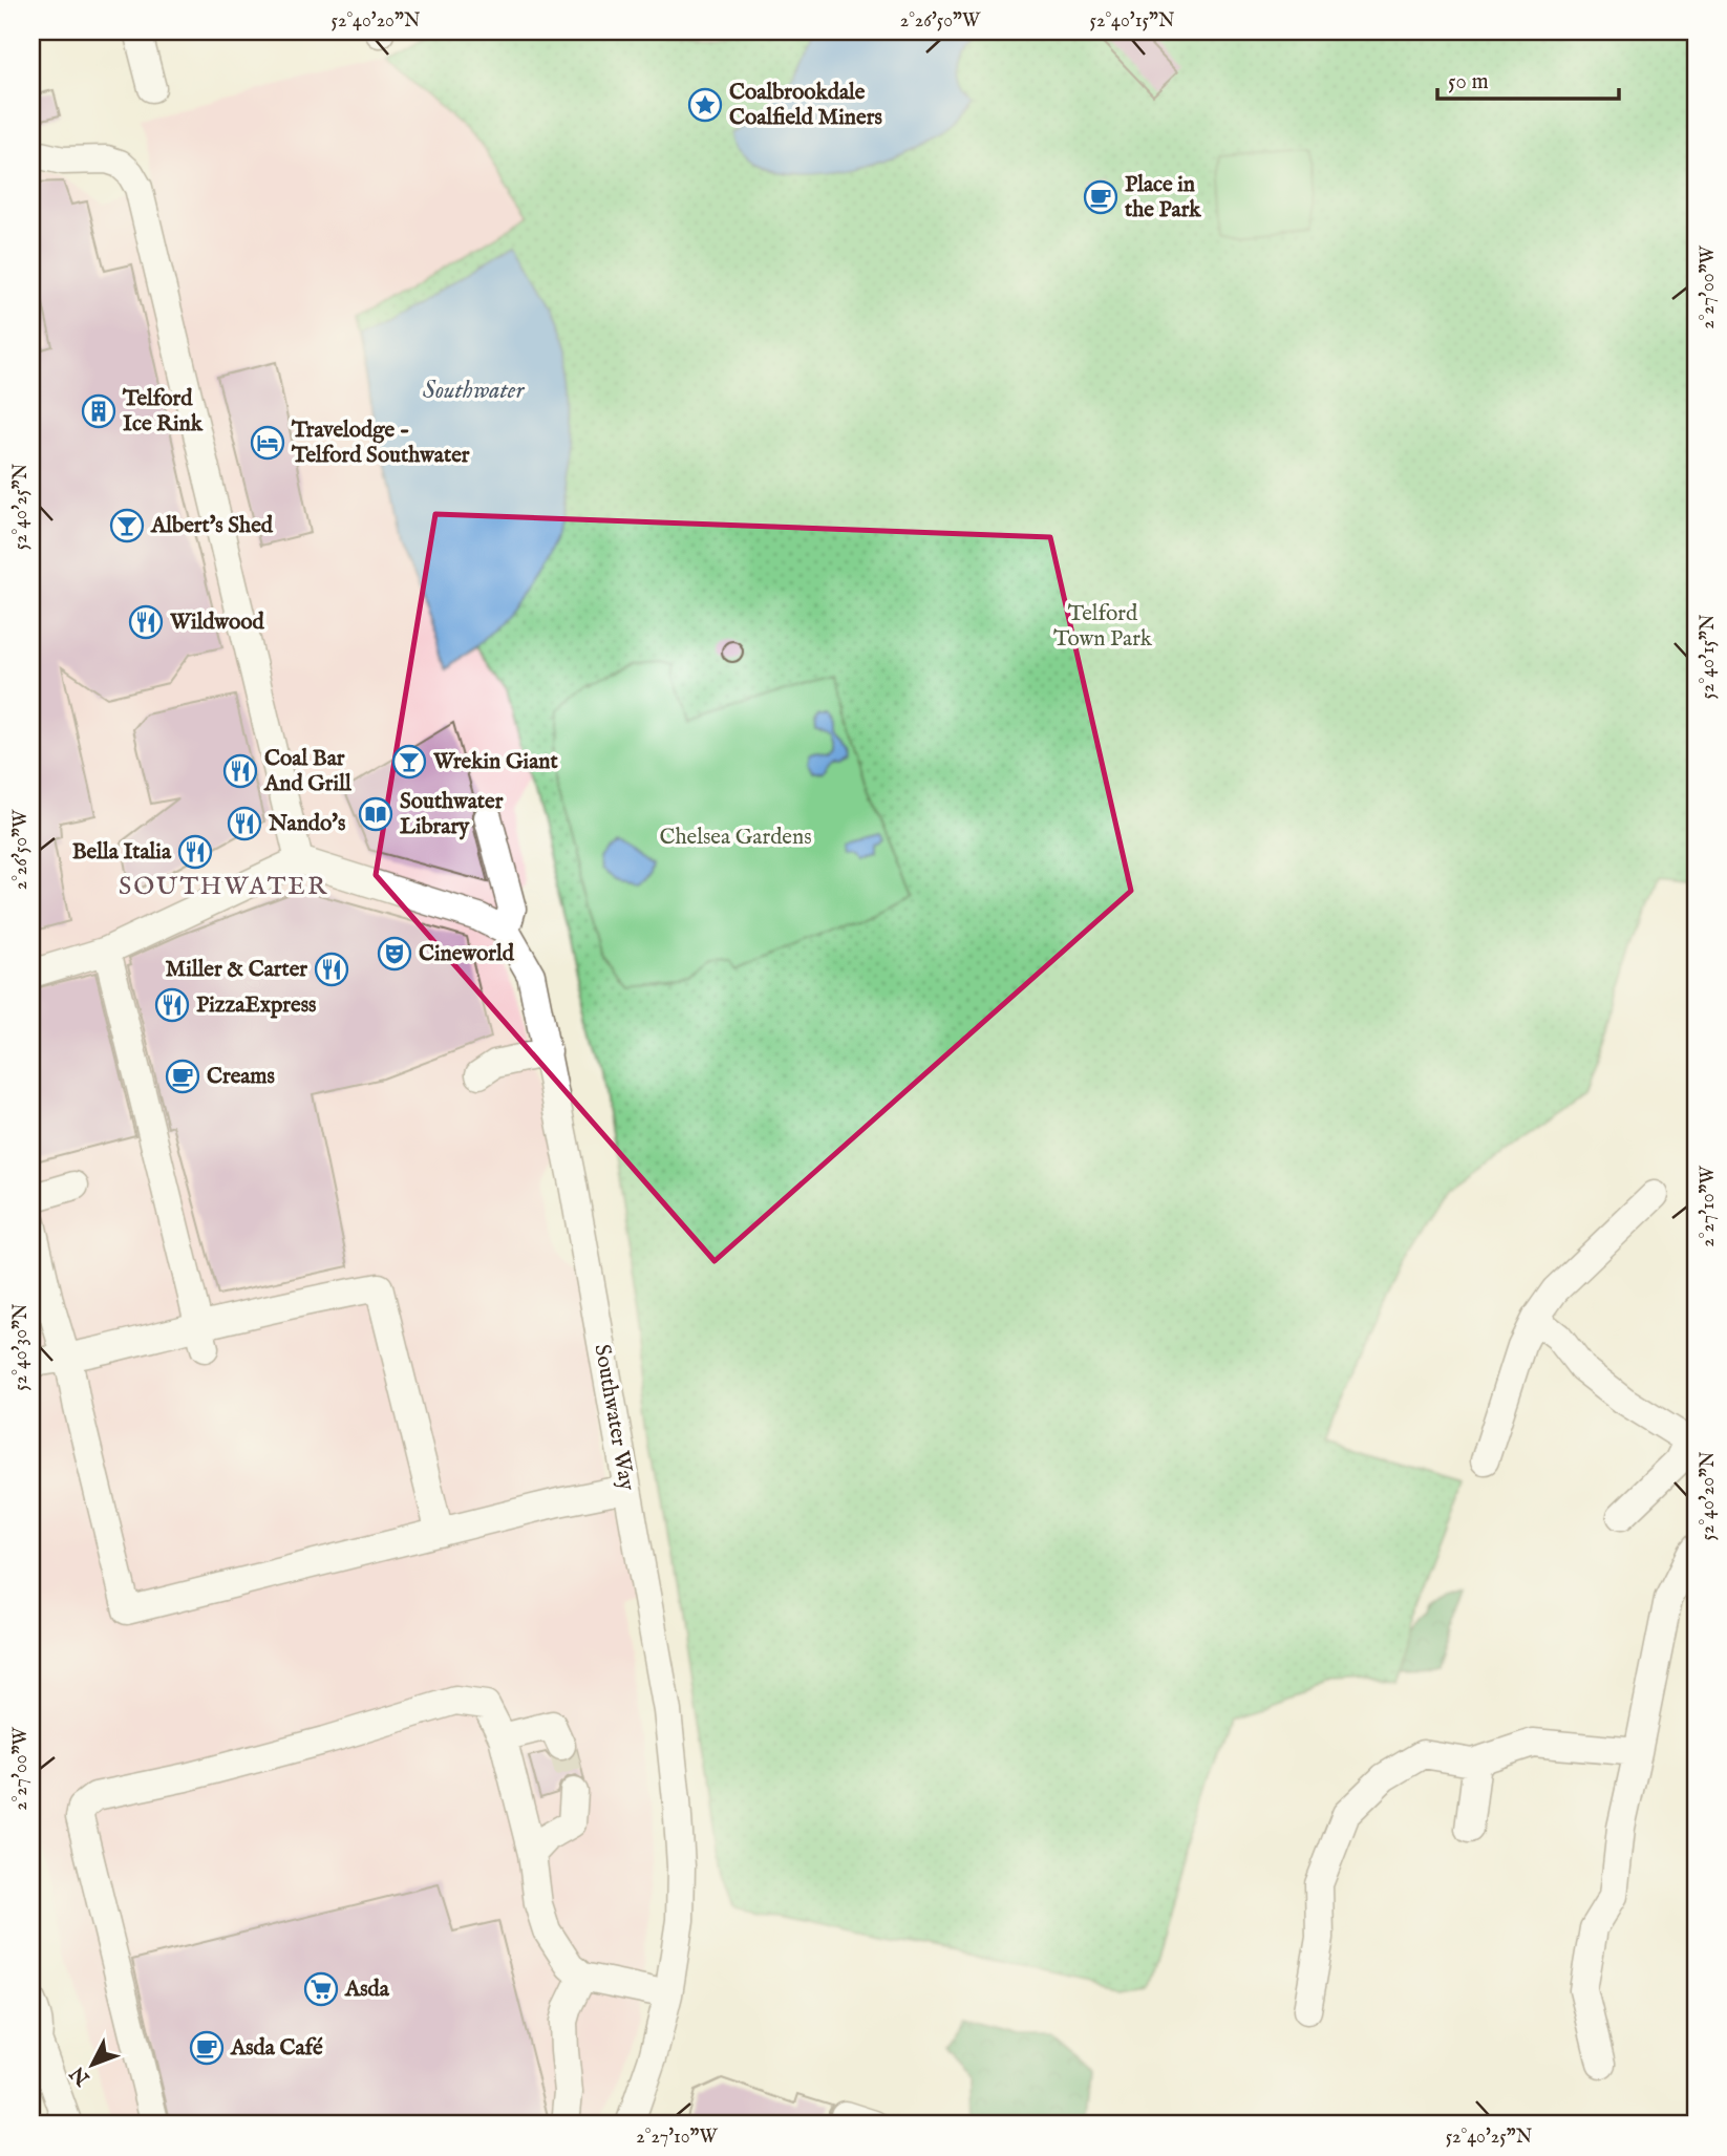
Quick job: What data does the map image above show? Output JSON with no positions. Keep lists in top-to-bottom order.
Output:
{
  "streets": {
    "street": ["Southwater Way"]
  },
  "districts": ["SOUTHWATER"],
  "water": ["Southwater"],
  "parks": ["Telford Town Park", "Chelsea Gardens"],
  "places": {
    "place": ["Coalbrookdale Coalfield Miners"],
    "cafe": ["Place in the Park", "Creams", "Asda Café"],
    "building": ["Telford Ice Rink"],
    "hotel": ["Travelodge - Telford Southwater"],
    "bar": ["Albert's Shed", "Wrekin Giant"],
    "restaurant": [
      "Wildwood",
      "Coal Bar And Grill",
      "Nando's",
      "Bella Italia",
      "Miller & Carter",
      "PizzaExpress"
    ],
    "library": ["Southwater Library"],
    "theatre": ["Cineworld"],
    "supermarket": ["Asda"]
  },
  "scale_bar": "50 m",
  "north": "bottom left",
  "coordinates": [
    "52°40'20\"N",
    "2°26'50\"W",
    "52°40'15\"N",
    "2°27'00\"W",
    "52°40'25\"N",
    "2°27'10\"W",
    "52°40'30\"N"
  ]
}
